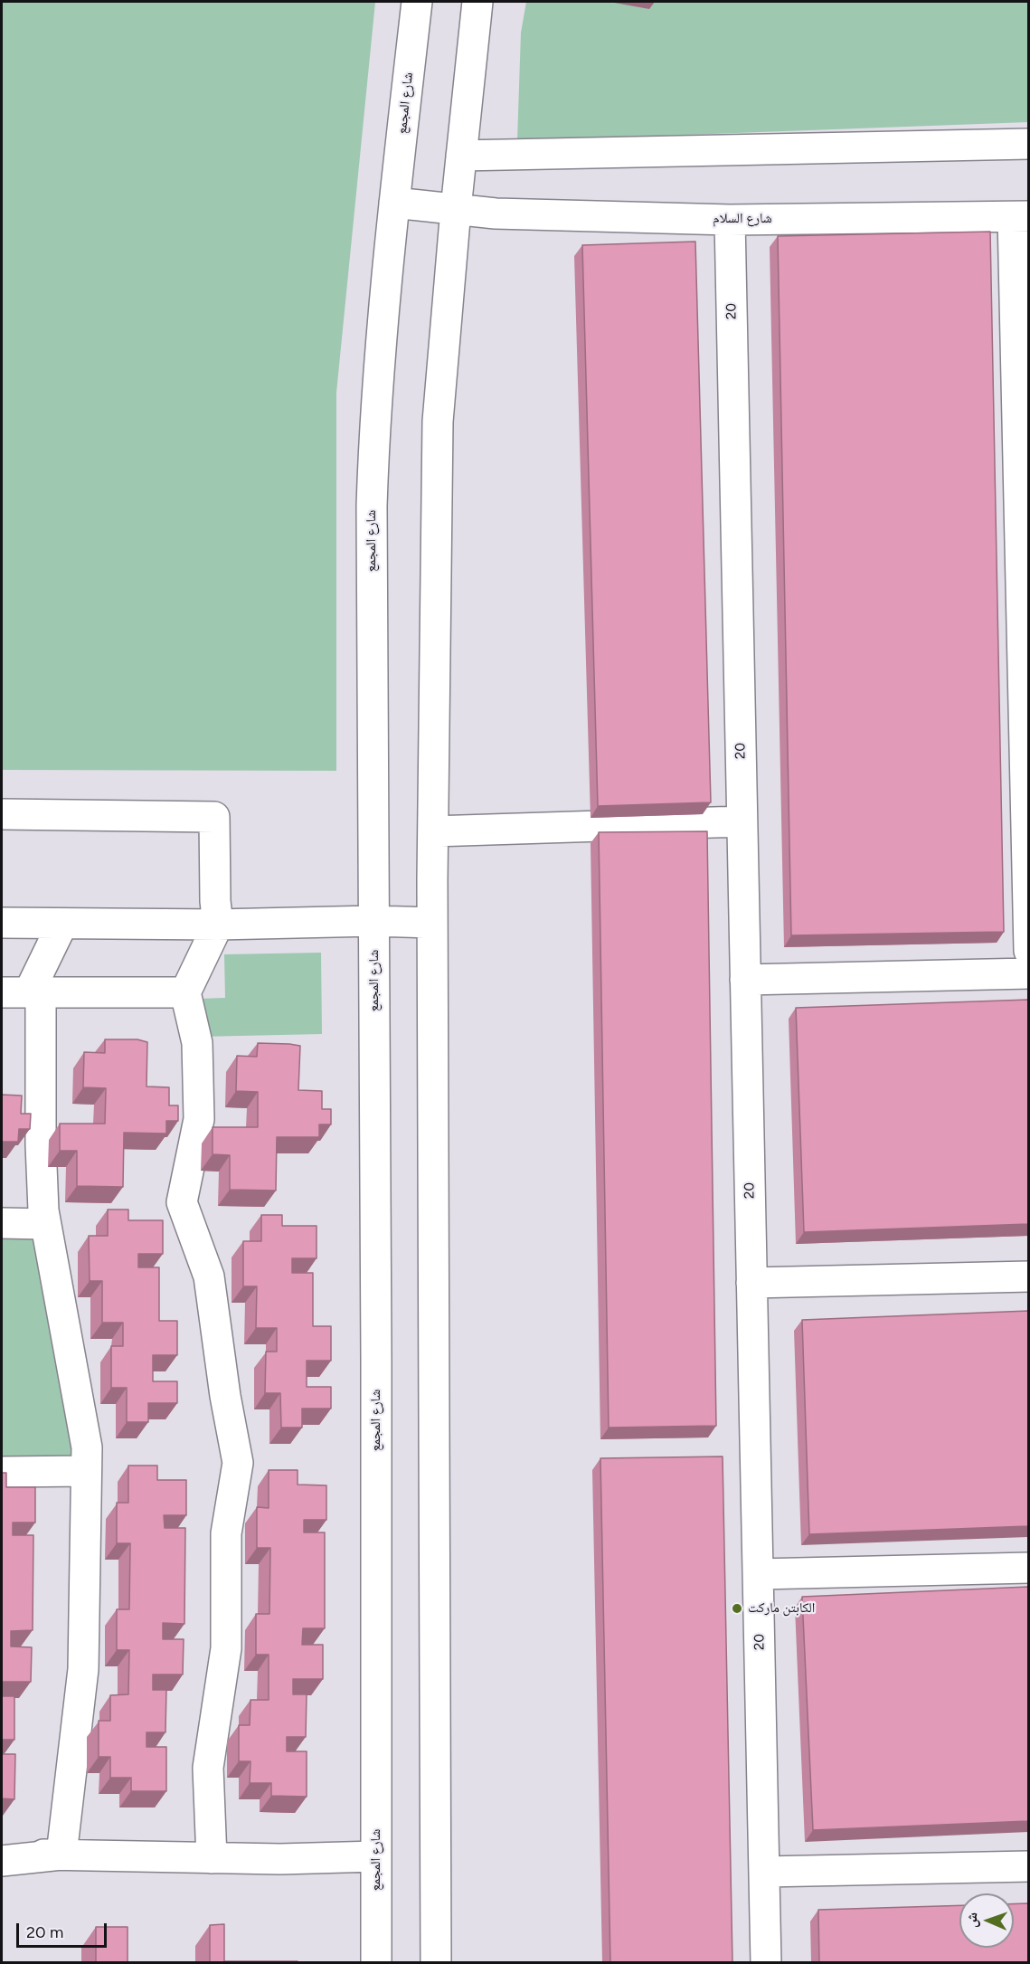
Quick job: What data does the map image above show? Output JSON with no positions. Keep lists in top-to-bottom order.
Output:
{
  "streets": {
    "street": ["شارع المجمع", "شارع السلام", "20"]
  },
  "crossings": [
    ["شارع المجمع", "شارع السلام"],
    ["شارع السلام", "20"]
  ],
  "places": ["الكابتن ماركت"],
  "scale_bar": "20 m",
  "north": "left"
}
